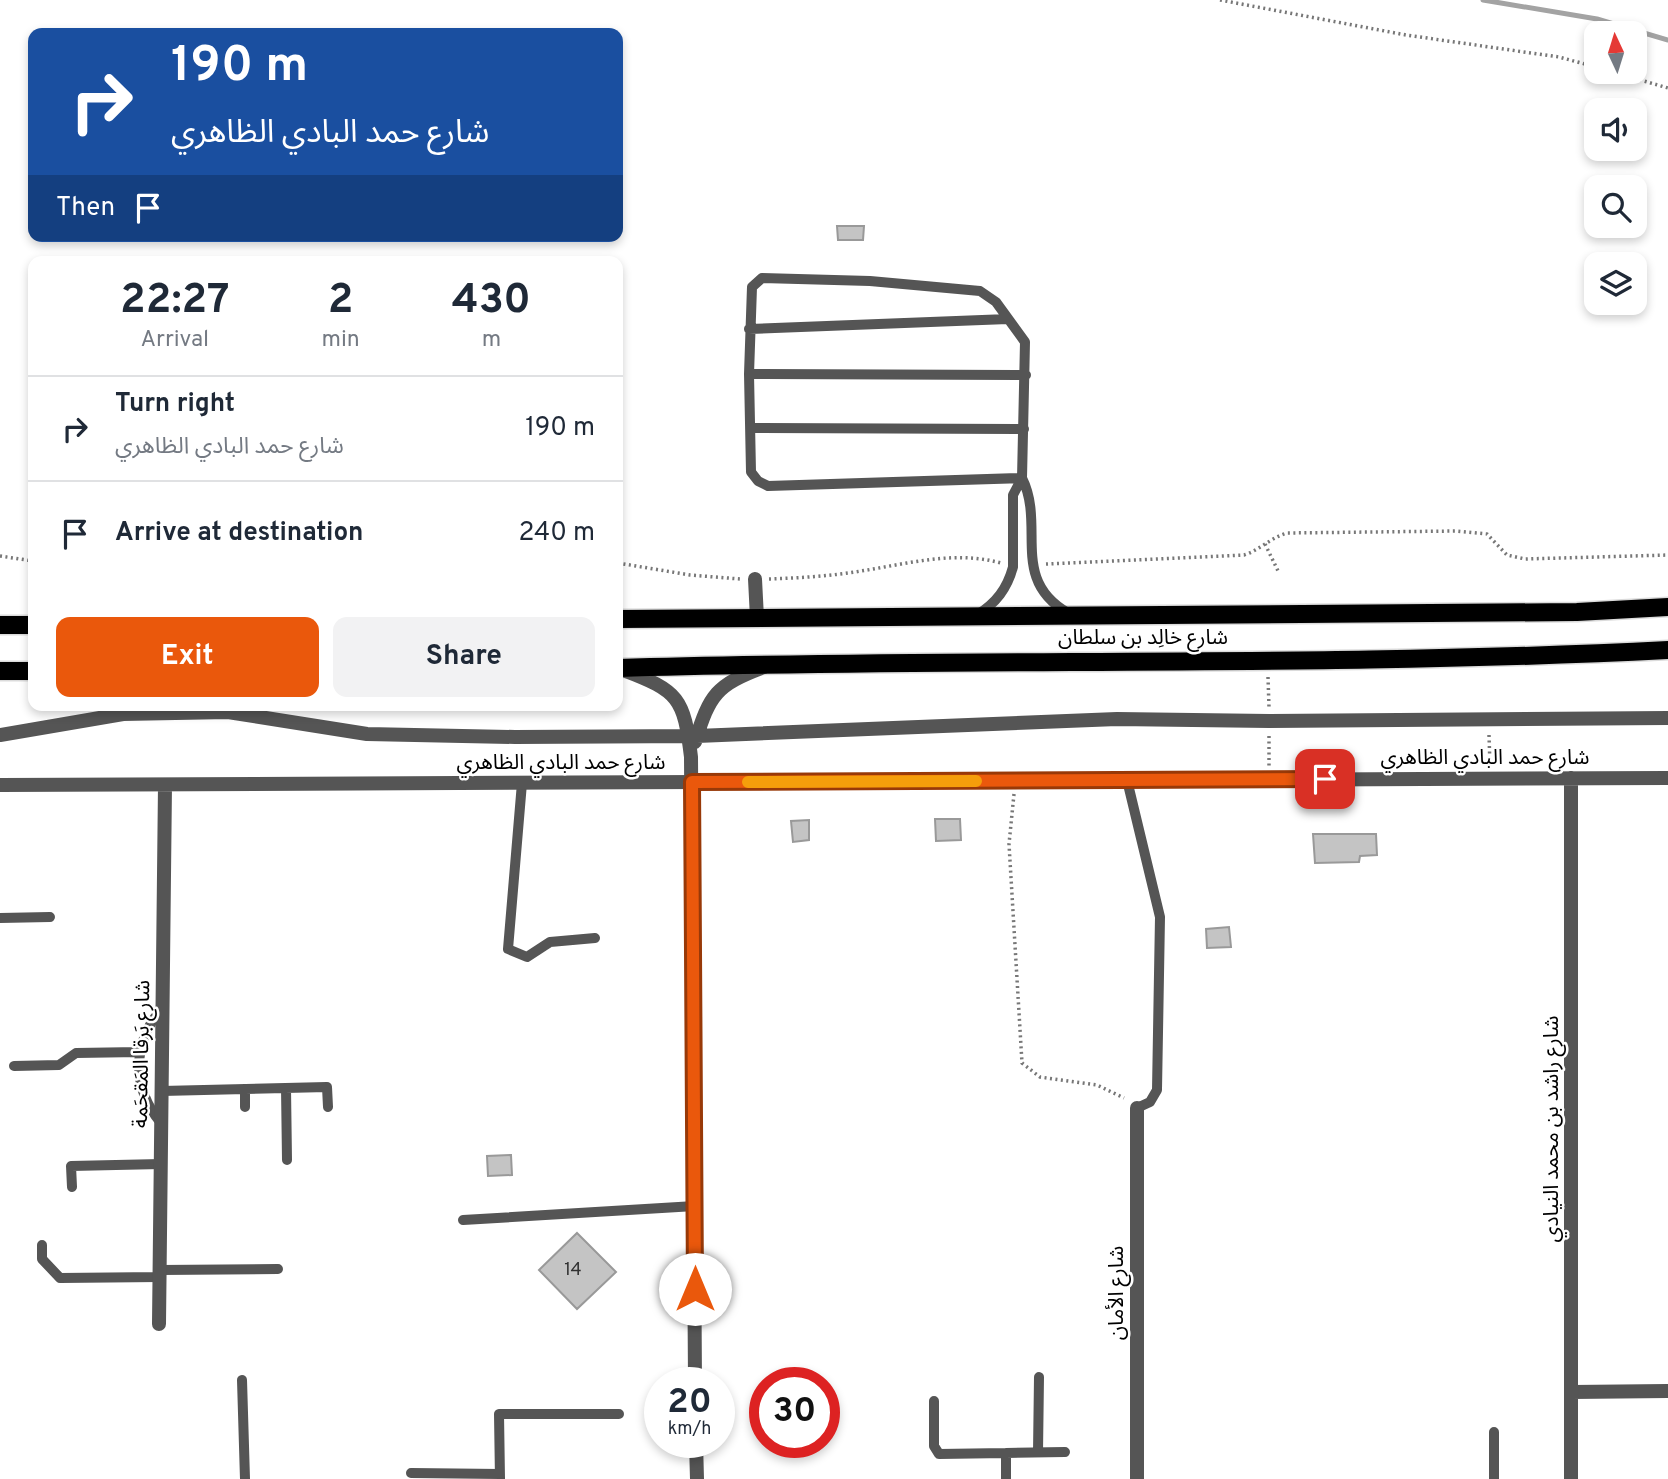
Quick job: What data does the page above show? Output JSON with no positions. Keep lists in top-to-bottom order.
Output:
{
  "streets": {
    "main road": ["شارع خالِد بن سلطان"],
    "street": [
      "شارع حمد البادي الظاهري",
      "شارع بَرقا المَقحَمة",
      "شارع راشد بن محمد النيادي",
      "شارع الأمان"
    ]
  },
  "crossings": [
    ["شارع حمد البادي الظاهري", "شارع بَرقا المَقحَمة"],
    ["شارع حمد البادي الظاهري", "شارع راشد بن محمد النيادي"]
  ],
  "house_numbers": ["14"],
  "north": "top",
  "page": {
    "turn": ["190 m", "شارع حمد البادي الظاهري"],
    "then": "Then",
    "eta": [
      "22:27",
      "Arrival",
      "2",
      "min",
      "430",
      "m"
    ],
    "list": [
      {
        "name": "Turn right",
        "note": "شارع حمد البادي الظاهري",
        "value": "190 m"
      },
      {
        "name": "Arrive at destination",
        "value": "240 m"
      }
    ],
    "buttons": ["Exit", "Share"],
    "speed": "20 km/h",
    "limit": "30"
  }
}
